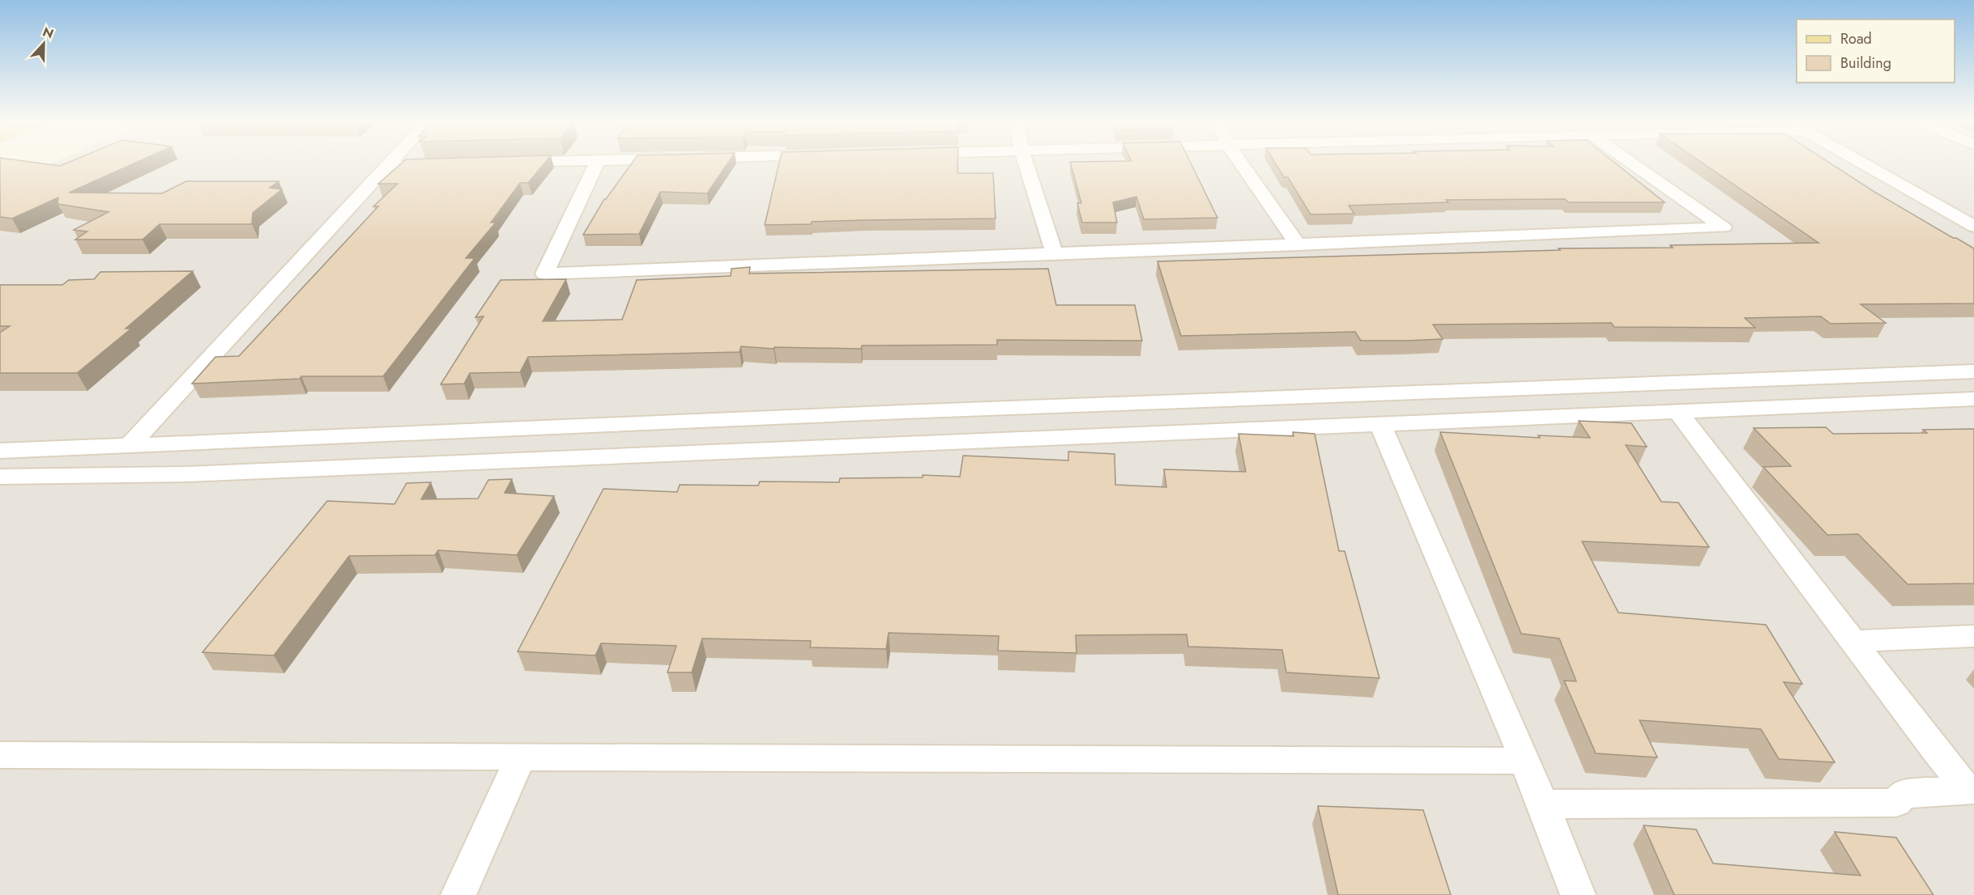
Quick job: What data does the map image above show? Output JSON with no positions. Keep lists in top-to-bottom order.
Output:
{
  "legend": ["Road", "Building"],
  "north": "top"
}
